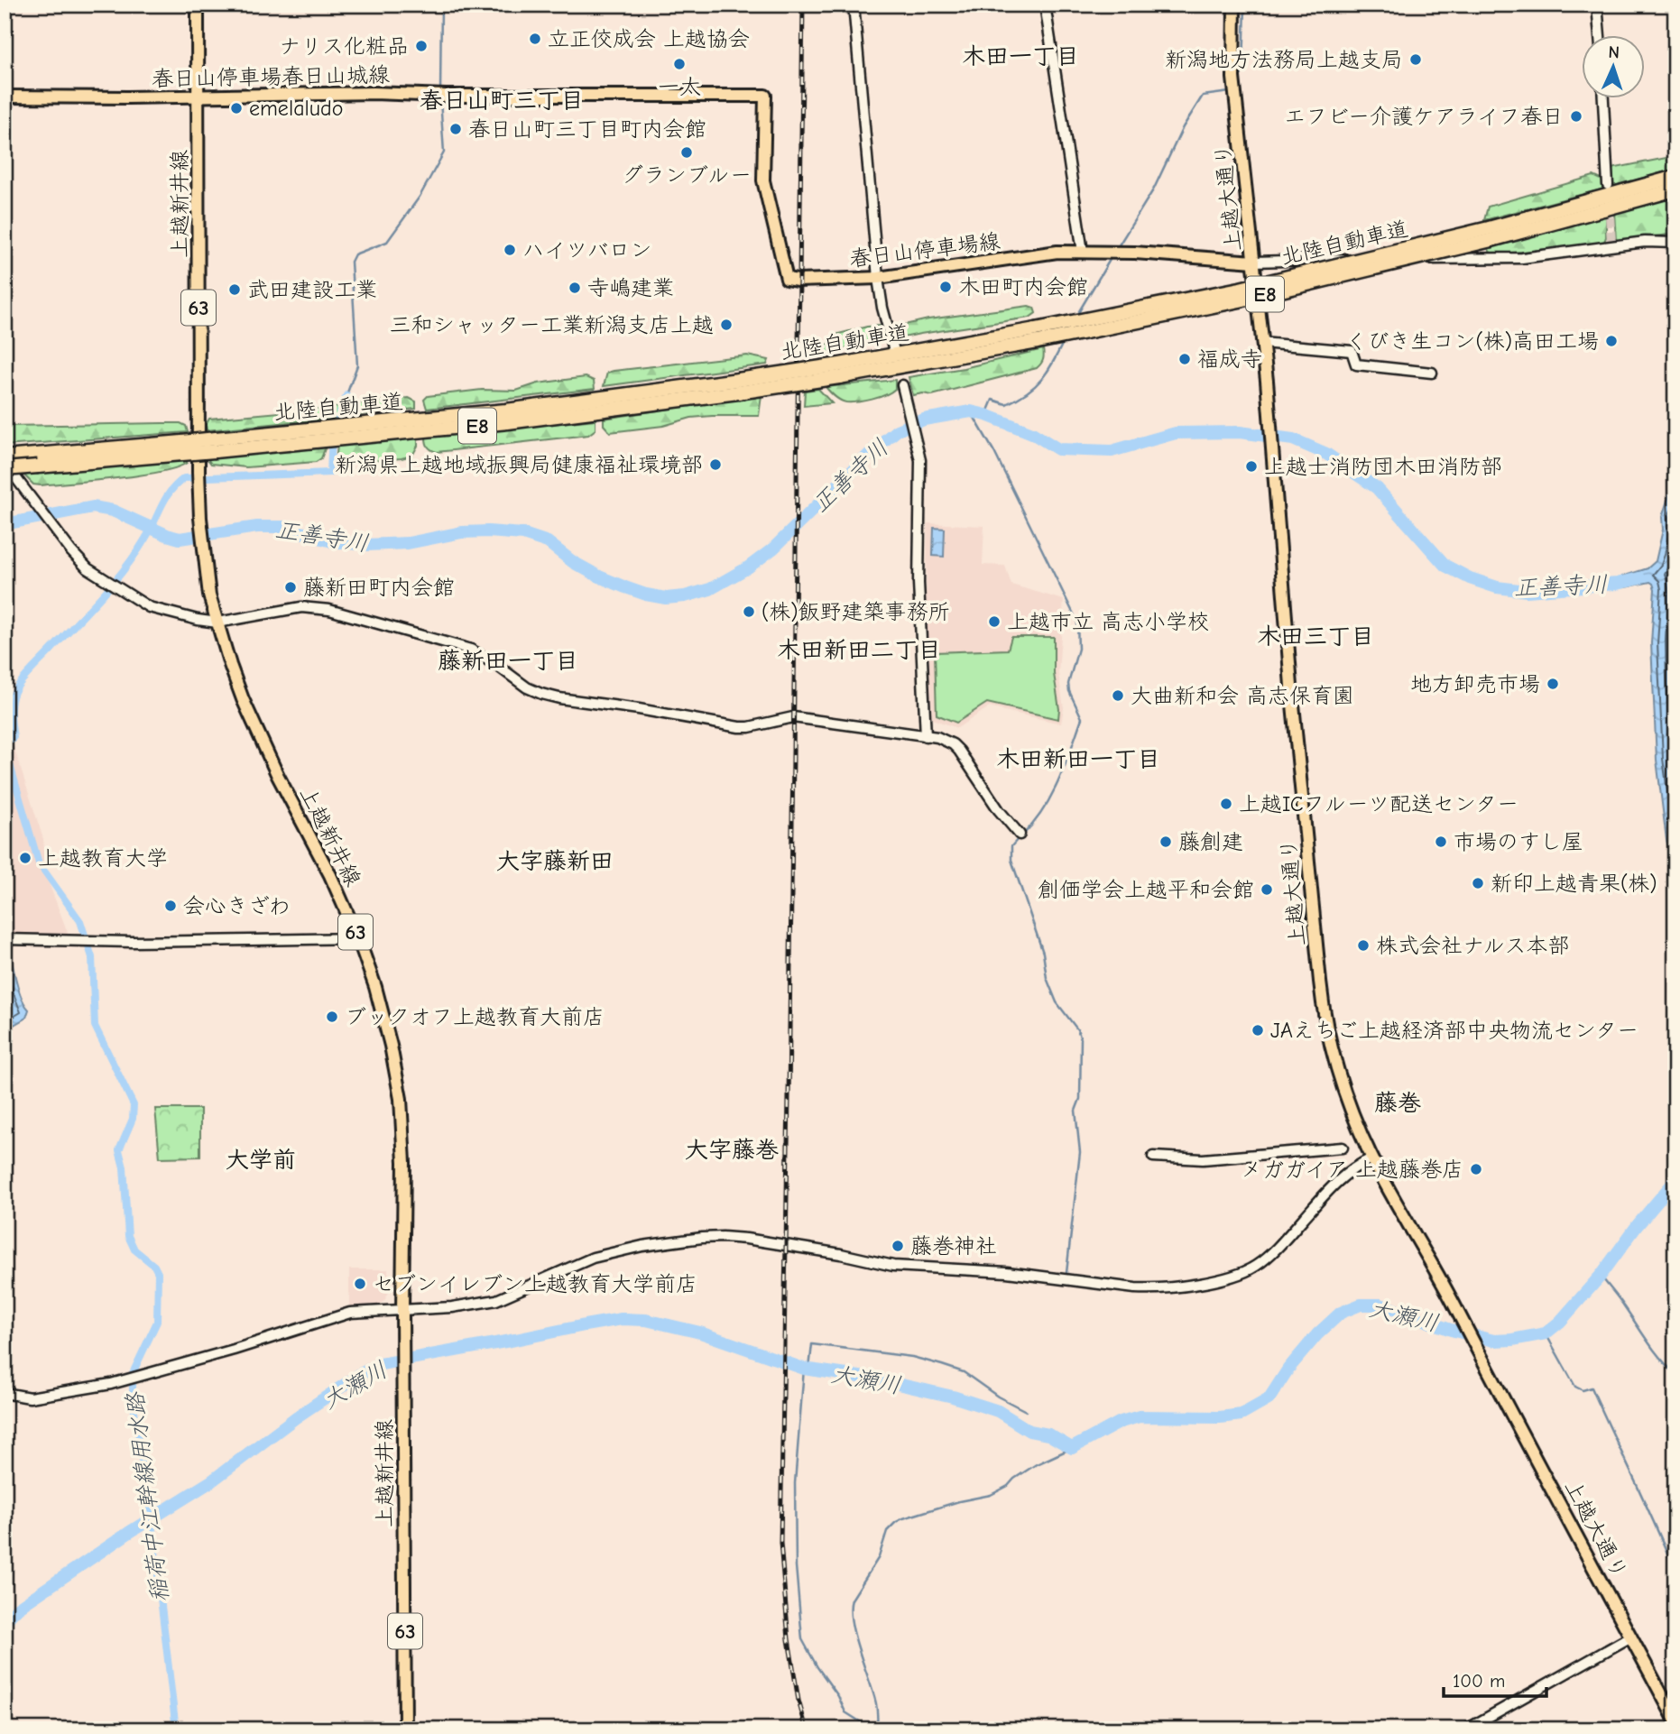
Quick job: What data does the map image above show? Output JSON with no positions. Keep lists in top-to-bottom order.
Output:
{
  "streets": {
    "highway": ["北陸自動車道", "E8"],
    "main road": [
      "春日山停車場春日山城線",
      "上越大通り",
      "上越新井線",
      "春日山停車場線",
      "63"
    ]
  },
  "crossings": [
    ["春日山停車場春日山城線", "上越新井線"],
    ["春日山停車場春日山城線", "春日山停車場線"],
    ["上越大通り", "春日山停車場線"]
  ],
  "districts": [
    "木田一丁目",
    "春日山町三丁目",
    "木田三丁目",
    "木田新田二丁目",
    "藤新田一丁目",
    "木田新田一丁目",
    "大字藤新田",
    "藤巻",
    "大字藤巻",
    "大学前"
  ],
  "water": ["正善寺川", "大瀬川", "稲荷中江幹線用水路"],
  "places": [
    "立正佼成会 上越協会",
    "ナリス化粧品",
    "新潟地方法務局上越支局",
    "一太",
    "emelaludo",
    "エフビー介護ケアライフ春日",
    "春日山町三丁目町内会館",
    "グランブルー",
    "ハイツバロン",
    "木田町内会館",
    "寺嶋建業",
    "武田建設工業",
    "三和シャッター工業新潟支店上越",
    "くびき生コン(株)高田工場",
    "福成寺",
    "新潟県上越地域振興局健康福祉環境部",
    "上越士消防団木田消防部",
    "藤新田町内会館",
    "(株)飯野建築事務所",
    "上越市立 高志小学校",
    "地方卸売市場",
    "大曲新和会 高志保育園",
    "上越ICフルーツ配送センター",
    "藤創建",
    "市場のすし屋",
    "上越教育大学",
    "新印上越青果(株)",
    "創価学会上越平和会館",
    "会心きざわ",
    "株式会社ナルス本部",
    "ブックオフ上越教育大前店",
    "JAえちご上越経済部中央物流センター",
    "メガガイア 上越藤巻店",
    "藤巻神社",
    "セブンイレブン上越教育大学前店"
  ],
  "scale_bar": "100 m",
  "north": "top"
}
